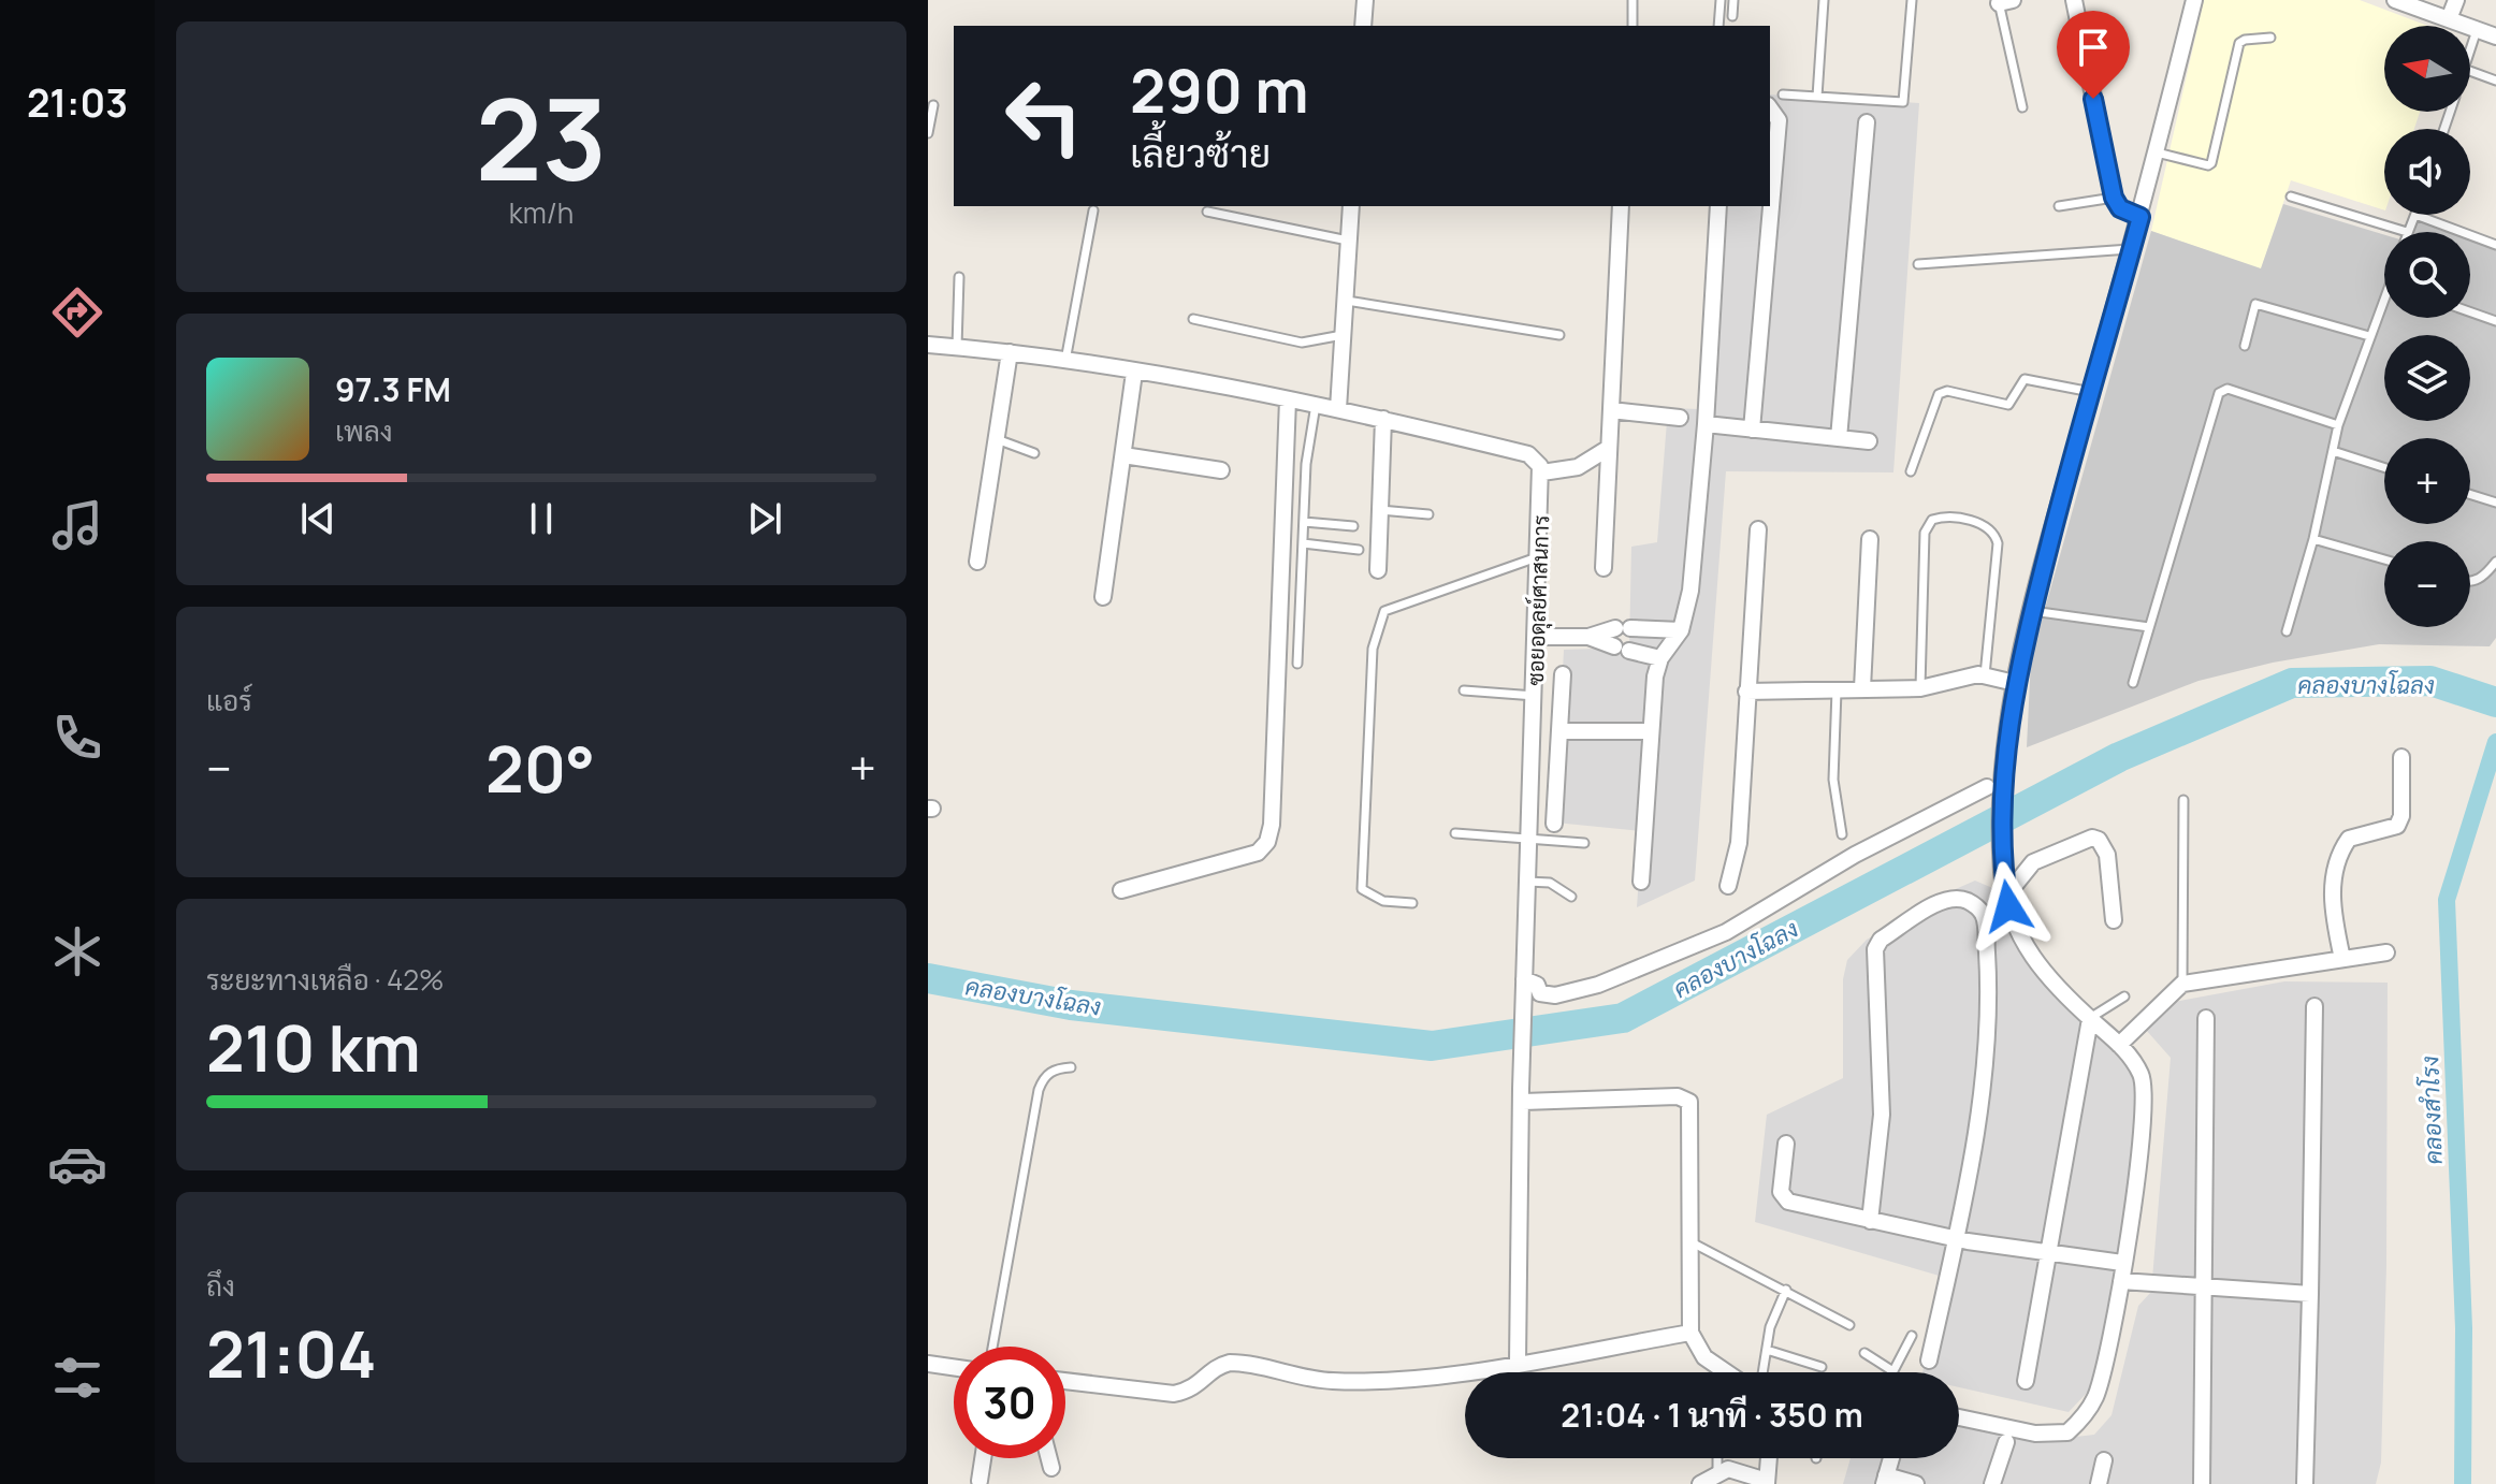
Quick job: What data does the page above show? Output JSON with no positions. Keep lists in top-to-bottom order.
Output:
{
  "streets": {
    "street": ["ซอยอดุลย์ศาสนการ"]
  },
  "water": ["คลองบางโฉลง", "คลองสำโรง"],
  "north": "left",
  "page": {
    "tabs": "21:03",
    "tile": [
      ["23", "km/h"],
      "แอร์",
      ["ระยะทางเหลือ · 42%", "210 km"],
      ["ถึง", "21:04"]
    ],
    "map_buttons": ["+", "−"],
    "turn": ["290 m", "เลี้ยวซ้าย"],
    "song": ["97.3 FM", "เพลง"],
    "heat": ["−", "20°", "+"],
    "limit": "30",
    "trip": "21:04 · 1 นาที · 350 m"
  }
}
